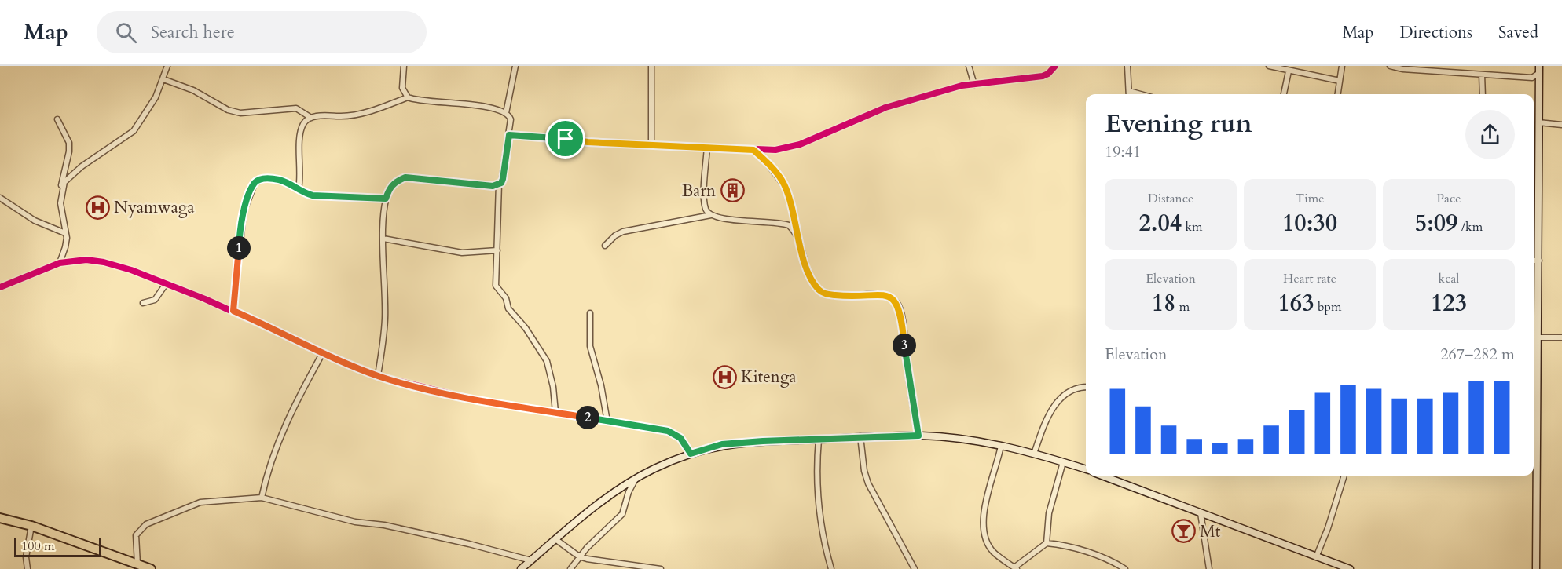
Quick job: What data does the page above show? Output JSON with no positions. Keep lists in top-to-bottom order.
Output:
{
  "places": {
    "building": ["Barn"],
    "hospital": ["Nyamwaga", "Kitenga"],
    "bar": ["Mt"]
  },
  "scale_bar": "100 m",
  "page": {
    "header": "Map",
    "search": "Search here",
    "nav": ["Map", "Directions", "Saved"],
    "heading": ["Evening run", "19:41"],
    "stats": [
      ["Distance", "2.04 km"],
      ["Time", "10:30"],
      ["Pace", "5:09 /km"],
      ["Elevation", "18 m"],
      ["Heart rate", "163 bpm"],
      ["kcal", "123"]
    ],
    "pins": ["1", "3", "2"],
    "chart": ["Elevation", "267–282 m"],
    "scale": "100 m"
  }
}
